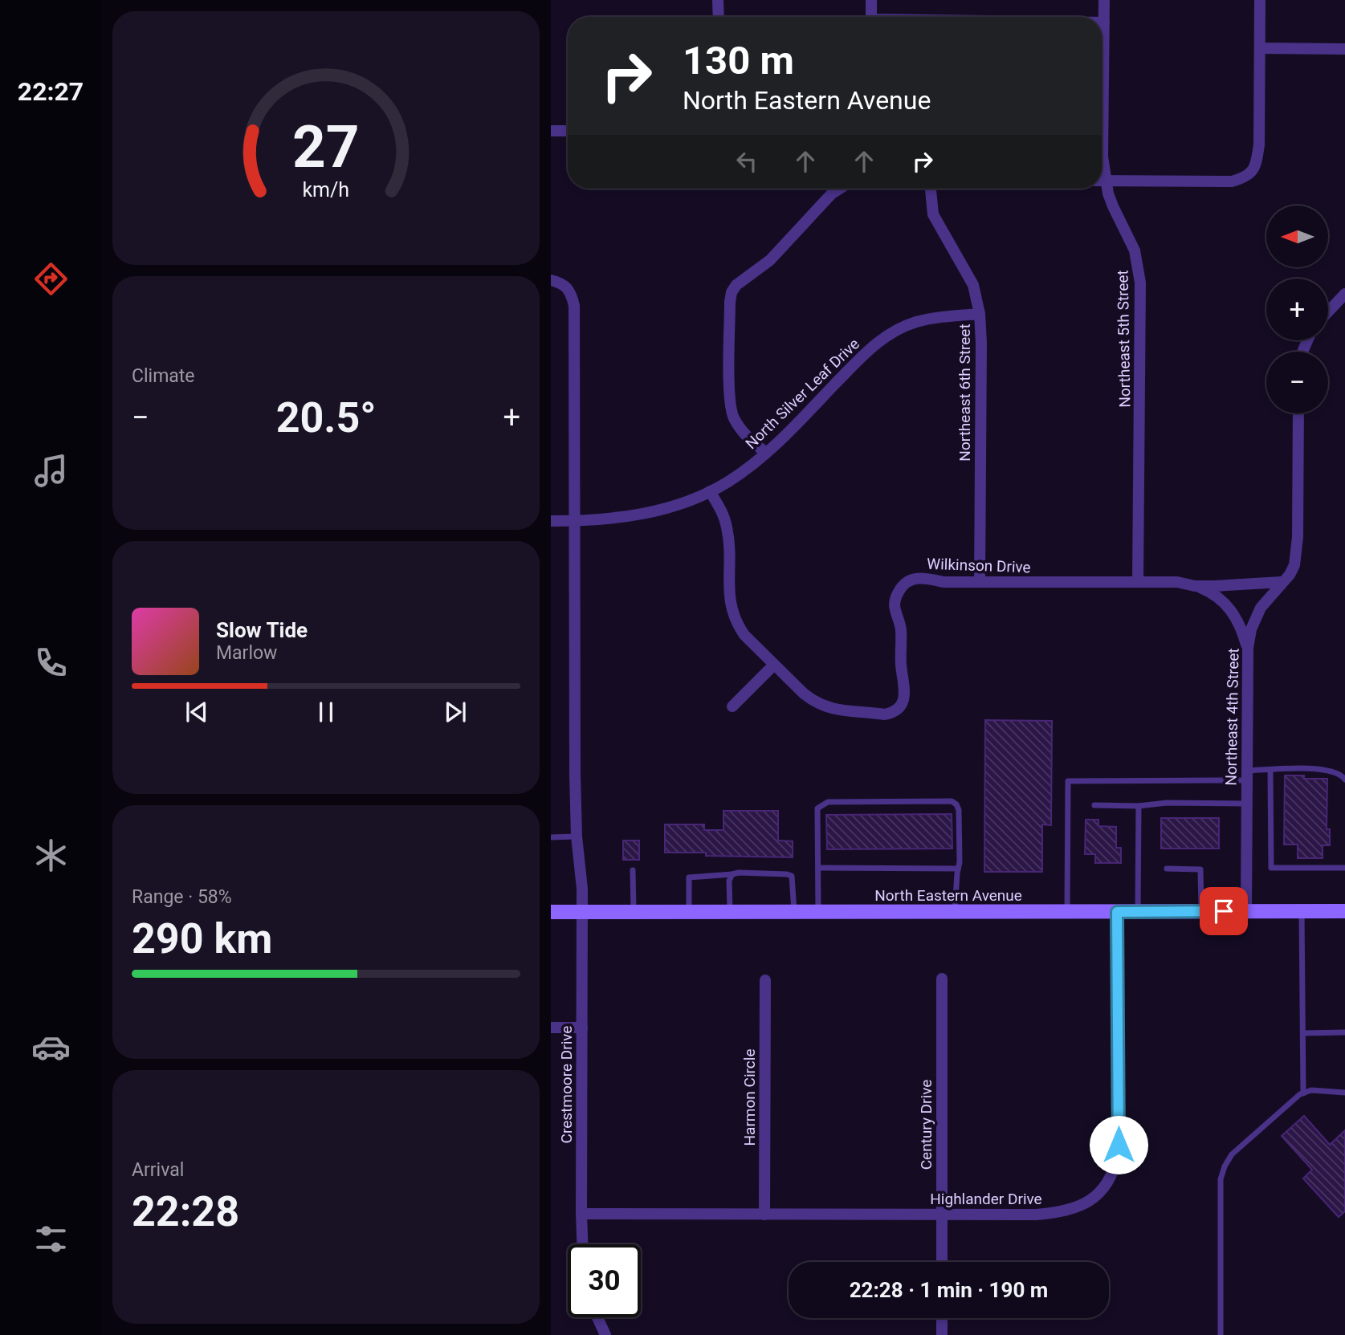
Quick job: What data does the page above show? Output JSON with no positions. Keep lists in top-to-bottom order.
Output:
{
  "streets": {
    "main road": ["North Eastern Avenue"],
    "street": [
      "Northeast 5th Street",
      "Northeast 6th Street",
      "North Silver Leaf Drive",
      "Wilkinson Drive",
      "Northeast 4th Street",
      "Crestmoore Drive",
      "Harmon Circle",
      "Century Drive",
      "Highlander Drive"
    ]
  },
  "crossings": [
    ["Northeast 5th Street", "Wilkinson Drive"],
    ["Northeast 6th Street", "North Silver Leaf Drive"],
    ["Northeast 6th Street", "Wilkinson Drive"],
    ["North Silver Leaf Drive", "Wilkinson Drive"],
    ["North Silver Leaf Drive", "Crestmoore Drive"],
    ["Wilkinson Drive", "Northeast 4th Street"],
    ["Northeast 4th Street", "North Eastern Avenue"],
    ["North Eastern Avenue", "Crestmoore Drive"],
    ["North Eastern Avenue", "Highlander Drive"],
    ["Crestmoore Drive", "Highlander Drive"],
    ["Harmon Circle", "Highlander Drive"],
    ["Century Drive", "Highlander Drive"]
  ],
  "north": "left",
  "page": {
    "tabs": "22:27",
    "turn": ["130 m", "North Eastern Avenue"],
    "map_buttons": ["+", "−"],
    "tile": [
      "Climate",
      ["Range · 58%", "290 km"],
      ["Arrival", "22:28"]
    ],
    "heat": ["−", "20.5°", "+"],
    "song": ["Slow Tide", "Marlow"],
    "limit": "30",
    "trip": "22:28 · 1 min · 190 m",
    "gauge": ["27", "km/h"]
  }
}
